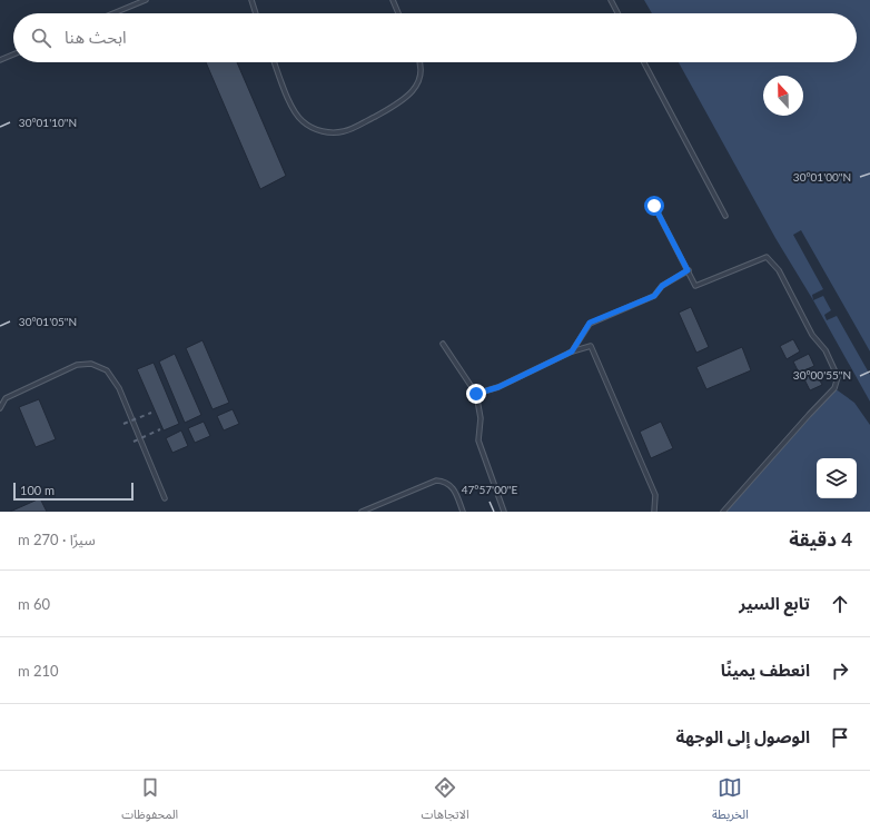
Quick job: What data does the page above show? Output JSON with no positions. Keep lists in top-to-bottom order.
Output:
{
  "scale_bar": "100 m",
  "north": "top",
  "page": {
    "search": "ابحث هنا",
    "scale": "100 m",
    "heading": ["4 دقيقة", "سيرًا · 270 m"],
    "list": [
      ["تابع السير", "60 m"],
      ["انعطف يمينًا", "210 m"],
      "الوصول إلى الوجهة"
    ],
    "nav": ["الخريطة", "الاتجاهات", "المحفوظات"]
  },
  "coordinates": [
    "30°01'10\"N",
    "30°01'00\"N",
    "30°01'05\"N",
    "30°00'55\"N",
    "47°57'00\"E"
  ]
}
